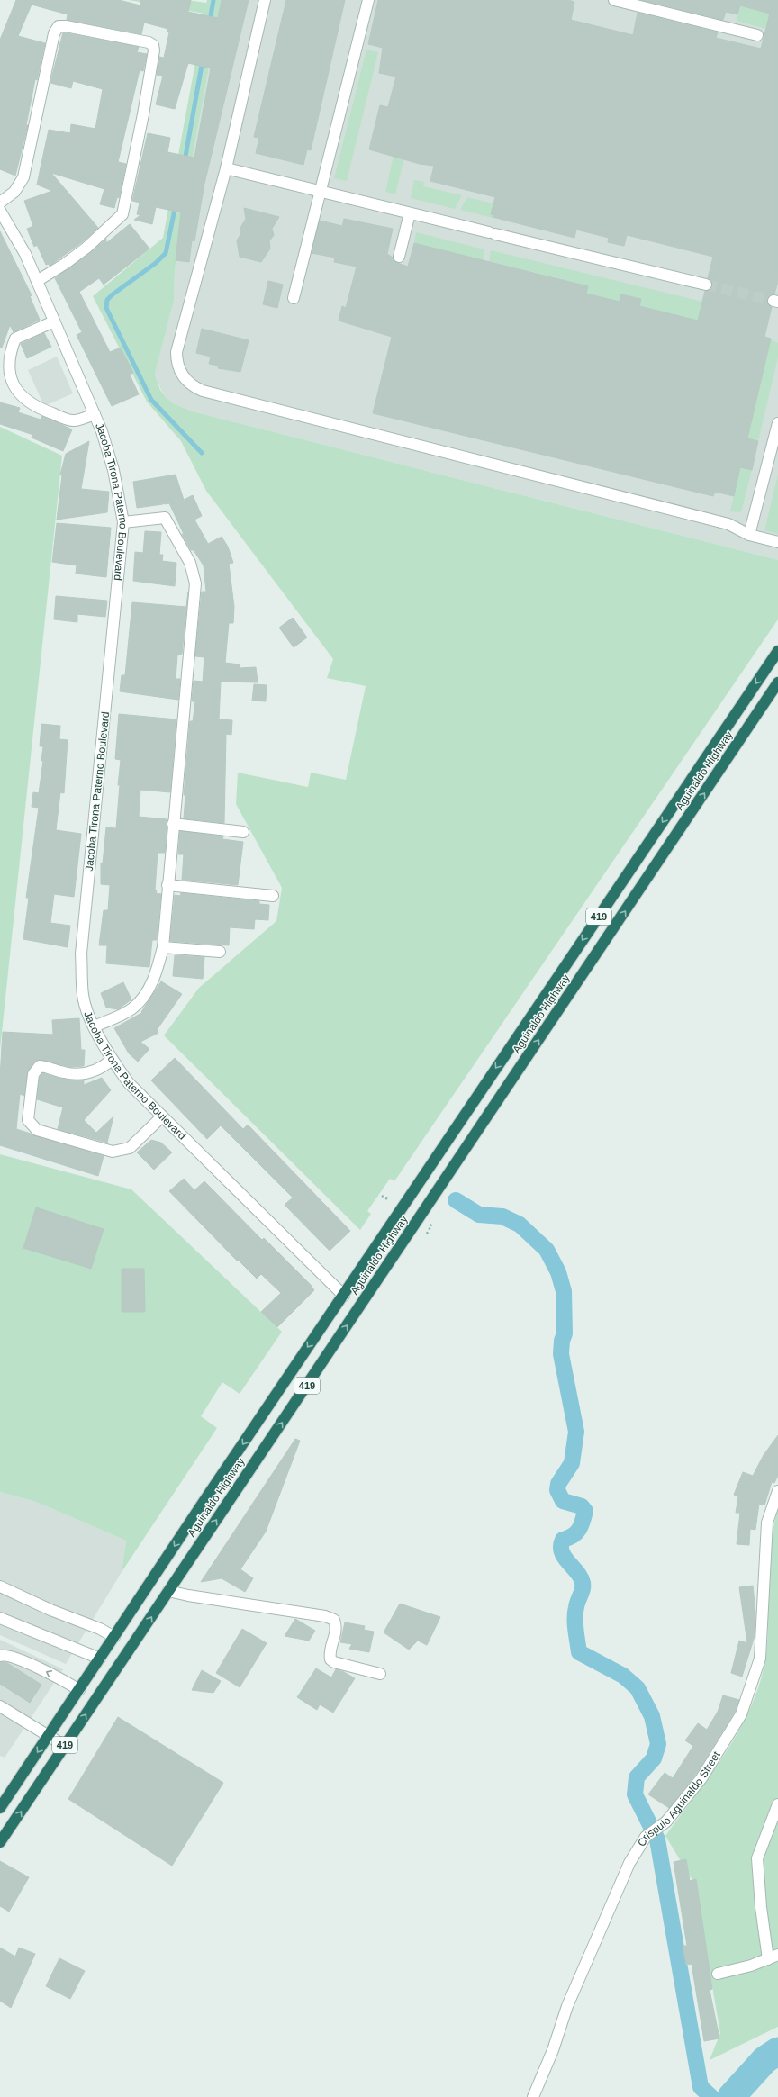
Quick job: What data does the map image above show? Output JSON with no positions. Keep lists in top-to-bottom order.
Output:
{
  "streets": {
    "highway": ["Aguinaldo Highway", "419"],
    "street": ["Jacoba Tirona Paterno Boulevard", "Crispulo Aguinaldo Street"]
  },
  "crossings": [
    ["Jacoba Tirona Paterno Boulevard", "Aguinaldo Highway"]
  ]
}
